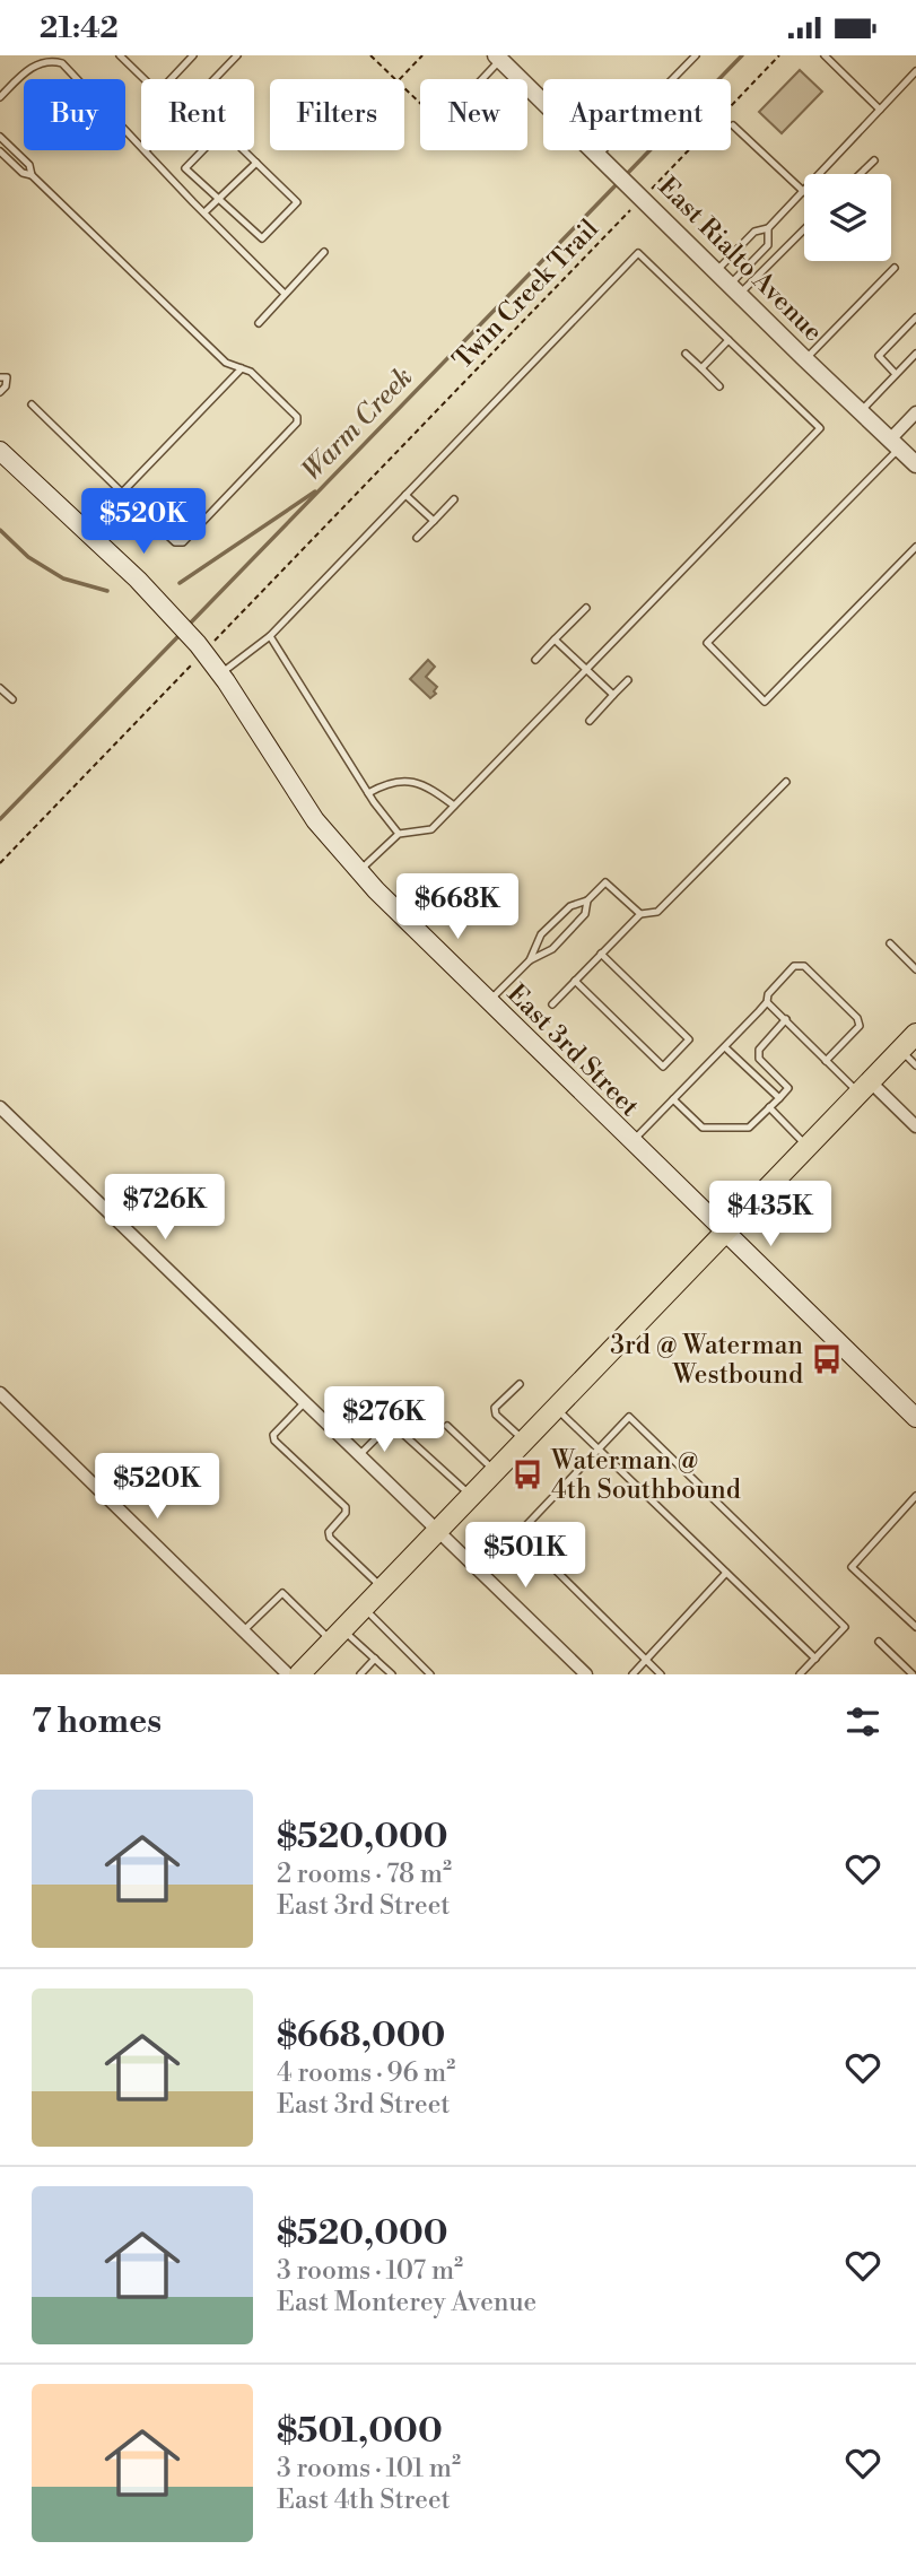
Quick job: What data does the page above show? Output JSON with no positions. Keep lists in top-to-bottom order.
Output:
{
  "streets": {
    "main road": ["East 3rd Street"],
    "street": ["East Rialto Avenue"],
    "path": ["Twin Creek Trail"]
  },
  "crossings": [
    ["East Rialto Avenue", "Twin Creek Trail"],
    ["Twin Creek Trail", "East 3rd Street"]
  ],
  "water": ["Warm Creek"],
  "places": {
    "bus stop": ["3rd @ Waterman Westbound", "Waterman @ 4th Southbound"]
  },
  "page": {
    "status": "21:42",
    "chip": [
      "Buy",
      "Rent",
      "Filters",
      "New",
      "Apartment"
    ],
    "price": [
      "$520K",
      "$668K",
      "$726K",
      "$435K",
      "$276K",
      "$520K",
      "$501K"
    ],
    "heading": "7 homes",
    "list": [
      {
        "name": "$520,000",
        "note": "2 rooms · 78 m² · East 3rd Street"
      },
      {
        "name": "$668,000",
        "note": "4 rooms · 96 m² · East 3rd Street"
      },
      {
        "name": "$520,000",
        "note": "3 rooms · 107 m² · East Monterey Avenue"
      },
      {
        "name": "$501,000",
        "note": "3 rooms · 101 m² · East 4th Street"
      }
    ]
  }
}
